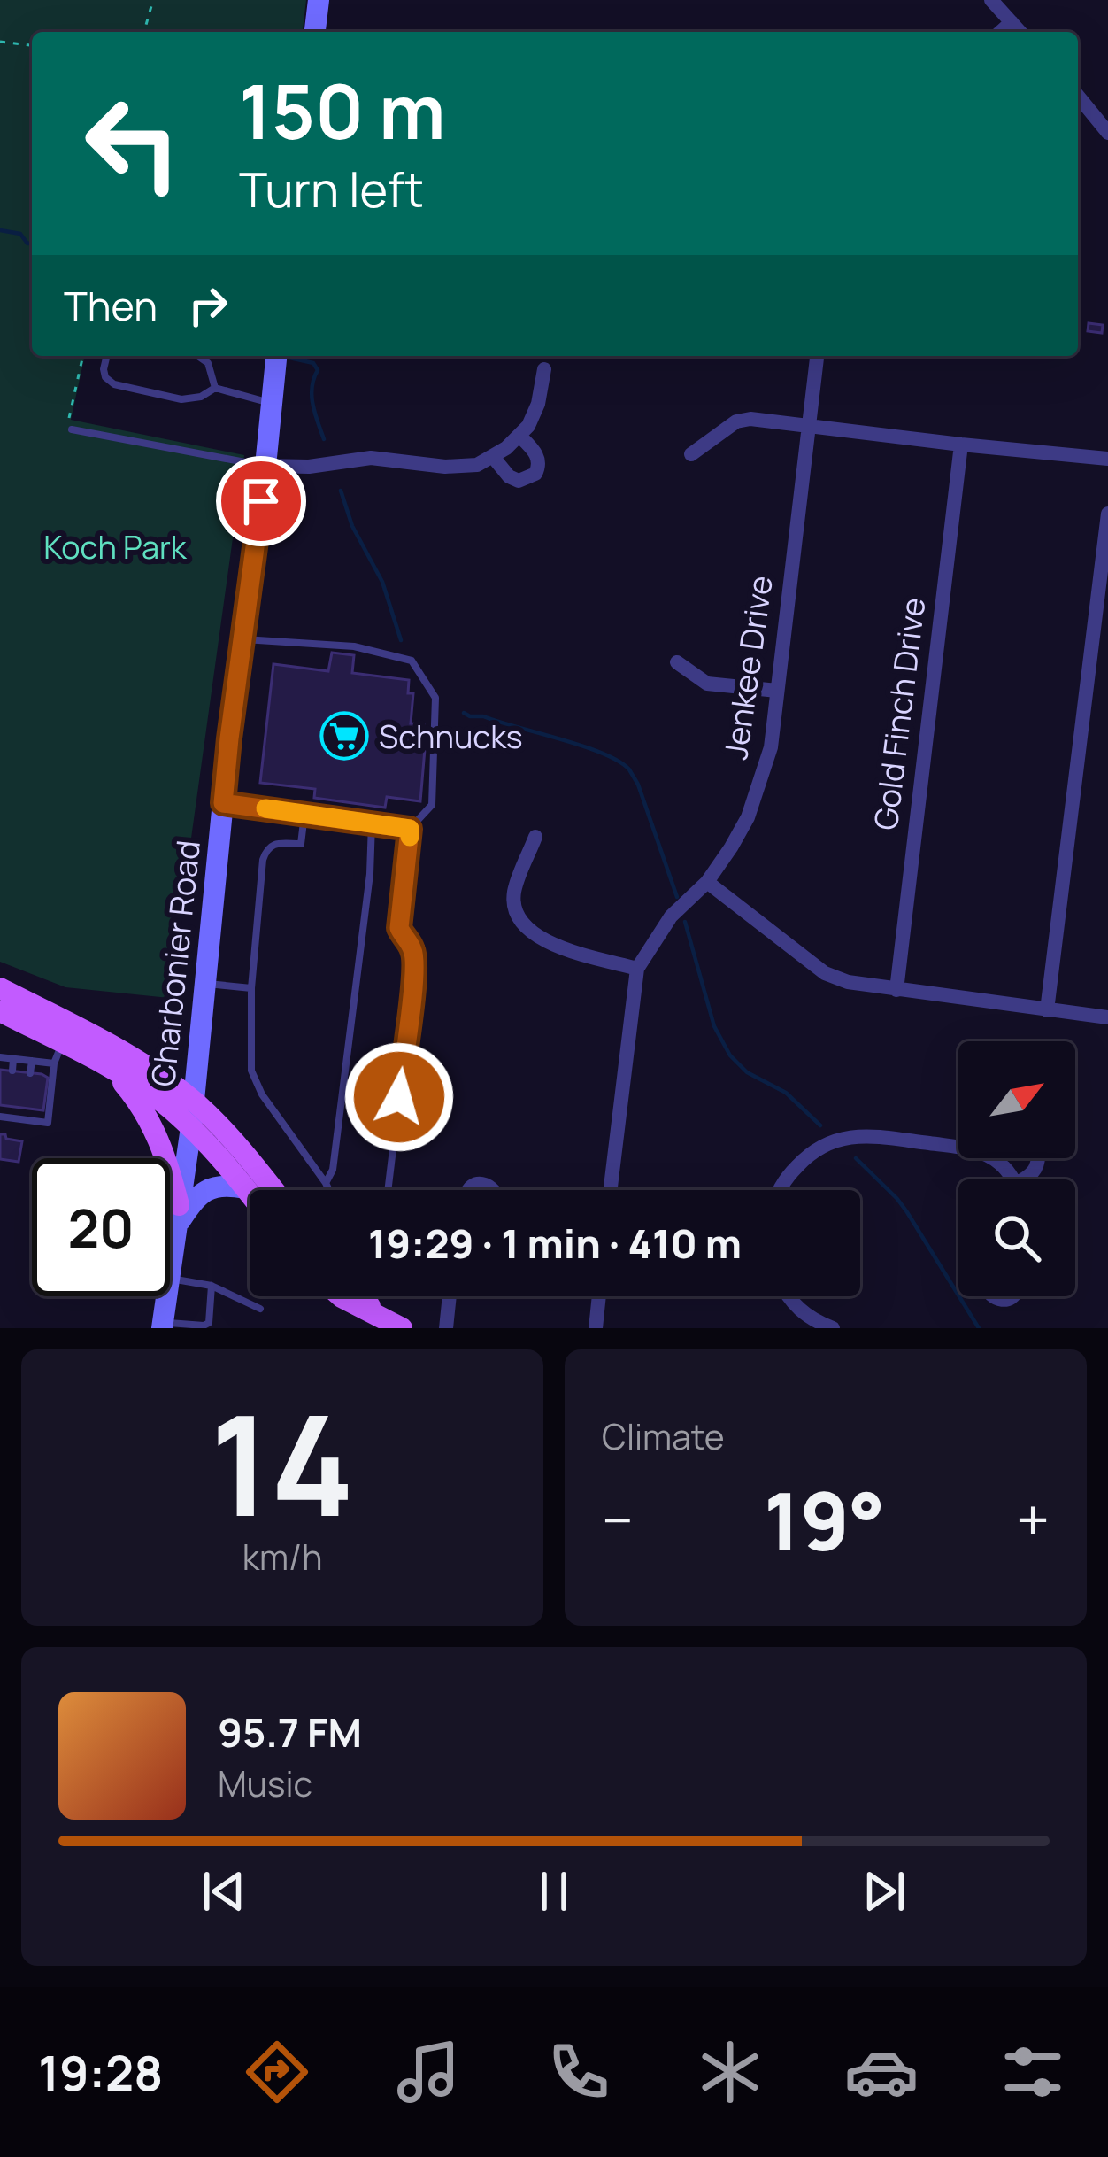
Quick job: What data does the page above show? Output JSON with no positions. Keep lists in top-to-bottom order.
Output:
{
  "streets": {
    "main road": ["Charbonier Road"],
    "street": ["Jenkee Drive", "Gold Finch Drive"]
  },
  "parks": ["Koch Park"],
  "places": {
    "supermarket": ["Schnucks"]
  },
  "north": "top right",
  "page": {
    "turn": ["150 m", "Turn left"],
    "then": "Then",
    "limit": "20",
    "trip": "19:29 · 1 min · 410 m",
    "tile": [
      ["14", "km/h"],
      "Climate"
    ],
    "heat": ["−", "19°", "+"],
    "song": ["95.7 FM", "Music"],
    "tabs": "19:28"
  }
}
